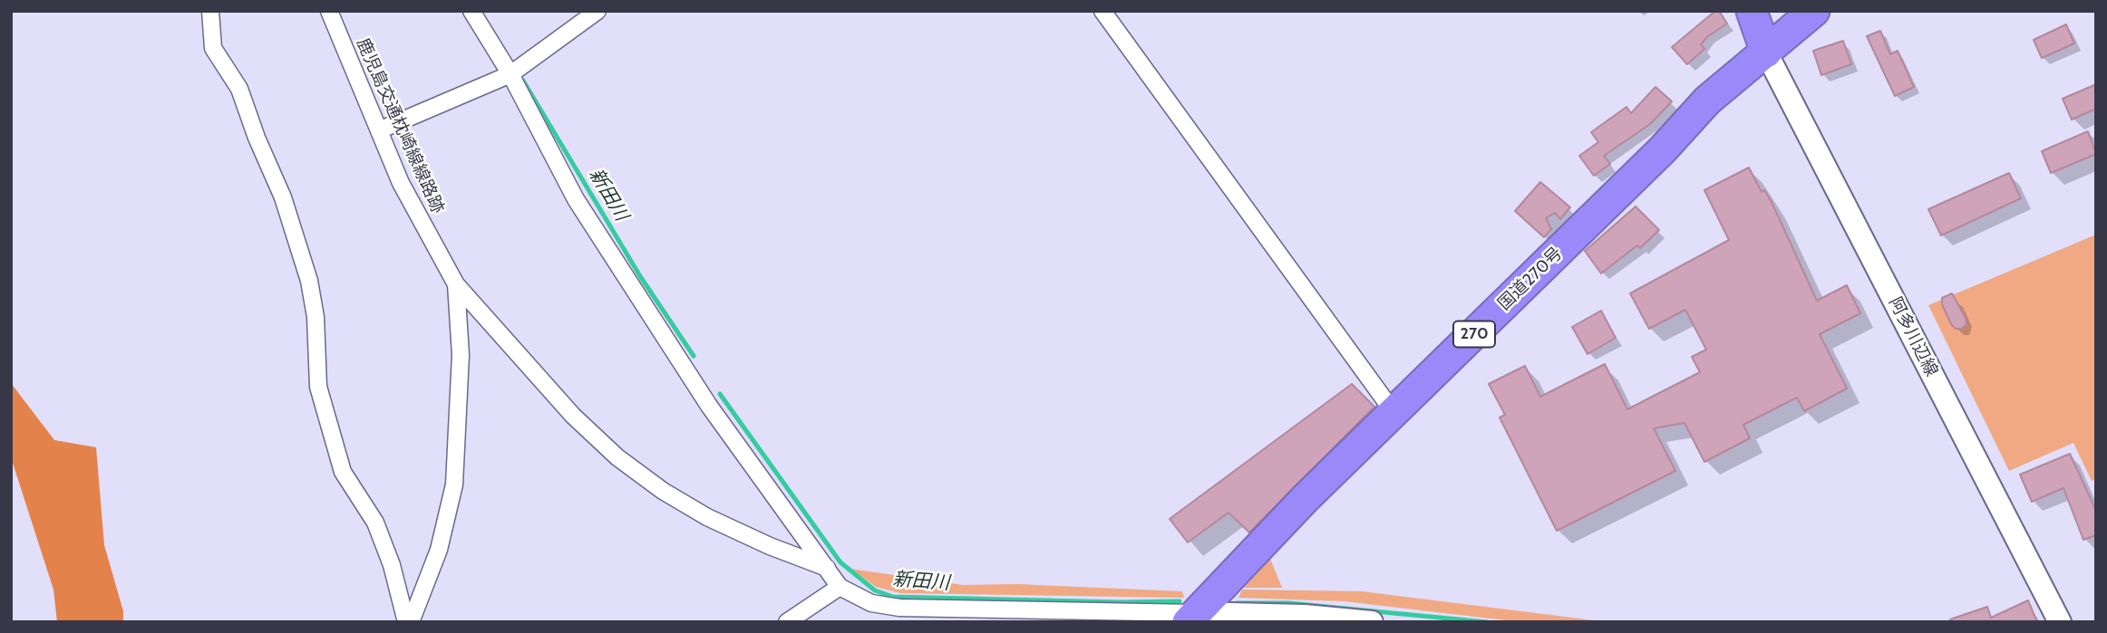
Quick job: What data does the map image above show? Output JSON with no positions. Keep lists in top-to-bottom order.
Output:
{
  "streets": {
    "highway": ["国道270号", "270"],
    "main road": ["阿多川辺線"],
    "street": ["鹿児島交通枕崎線線路跡"]
  },
  "crossings": [
    ["国道270号", "270"],
    ["国道270号", "阿多川辺線"],
    ["270", "阿多川辺線"]
  ],
  "water": ["新田川"]
}
